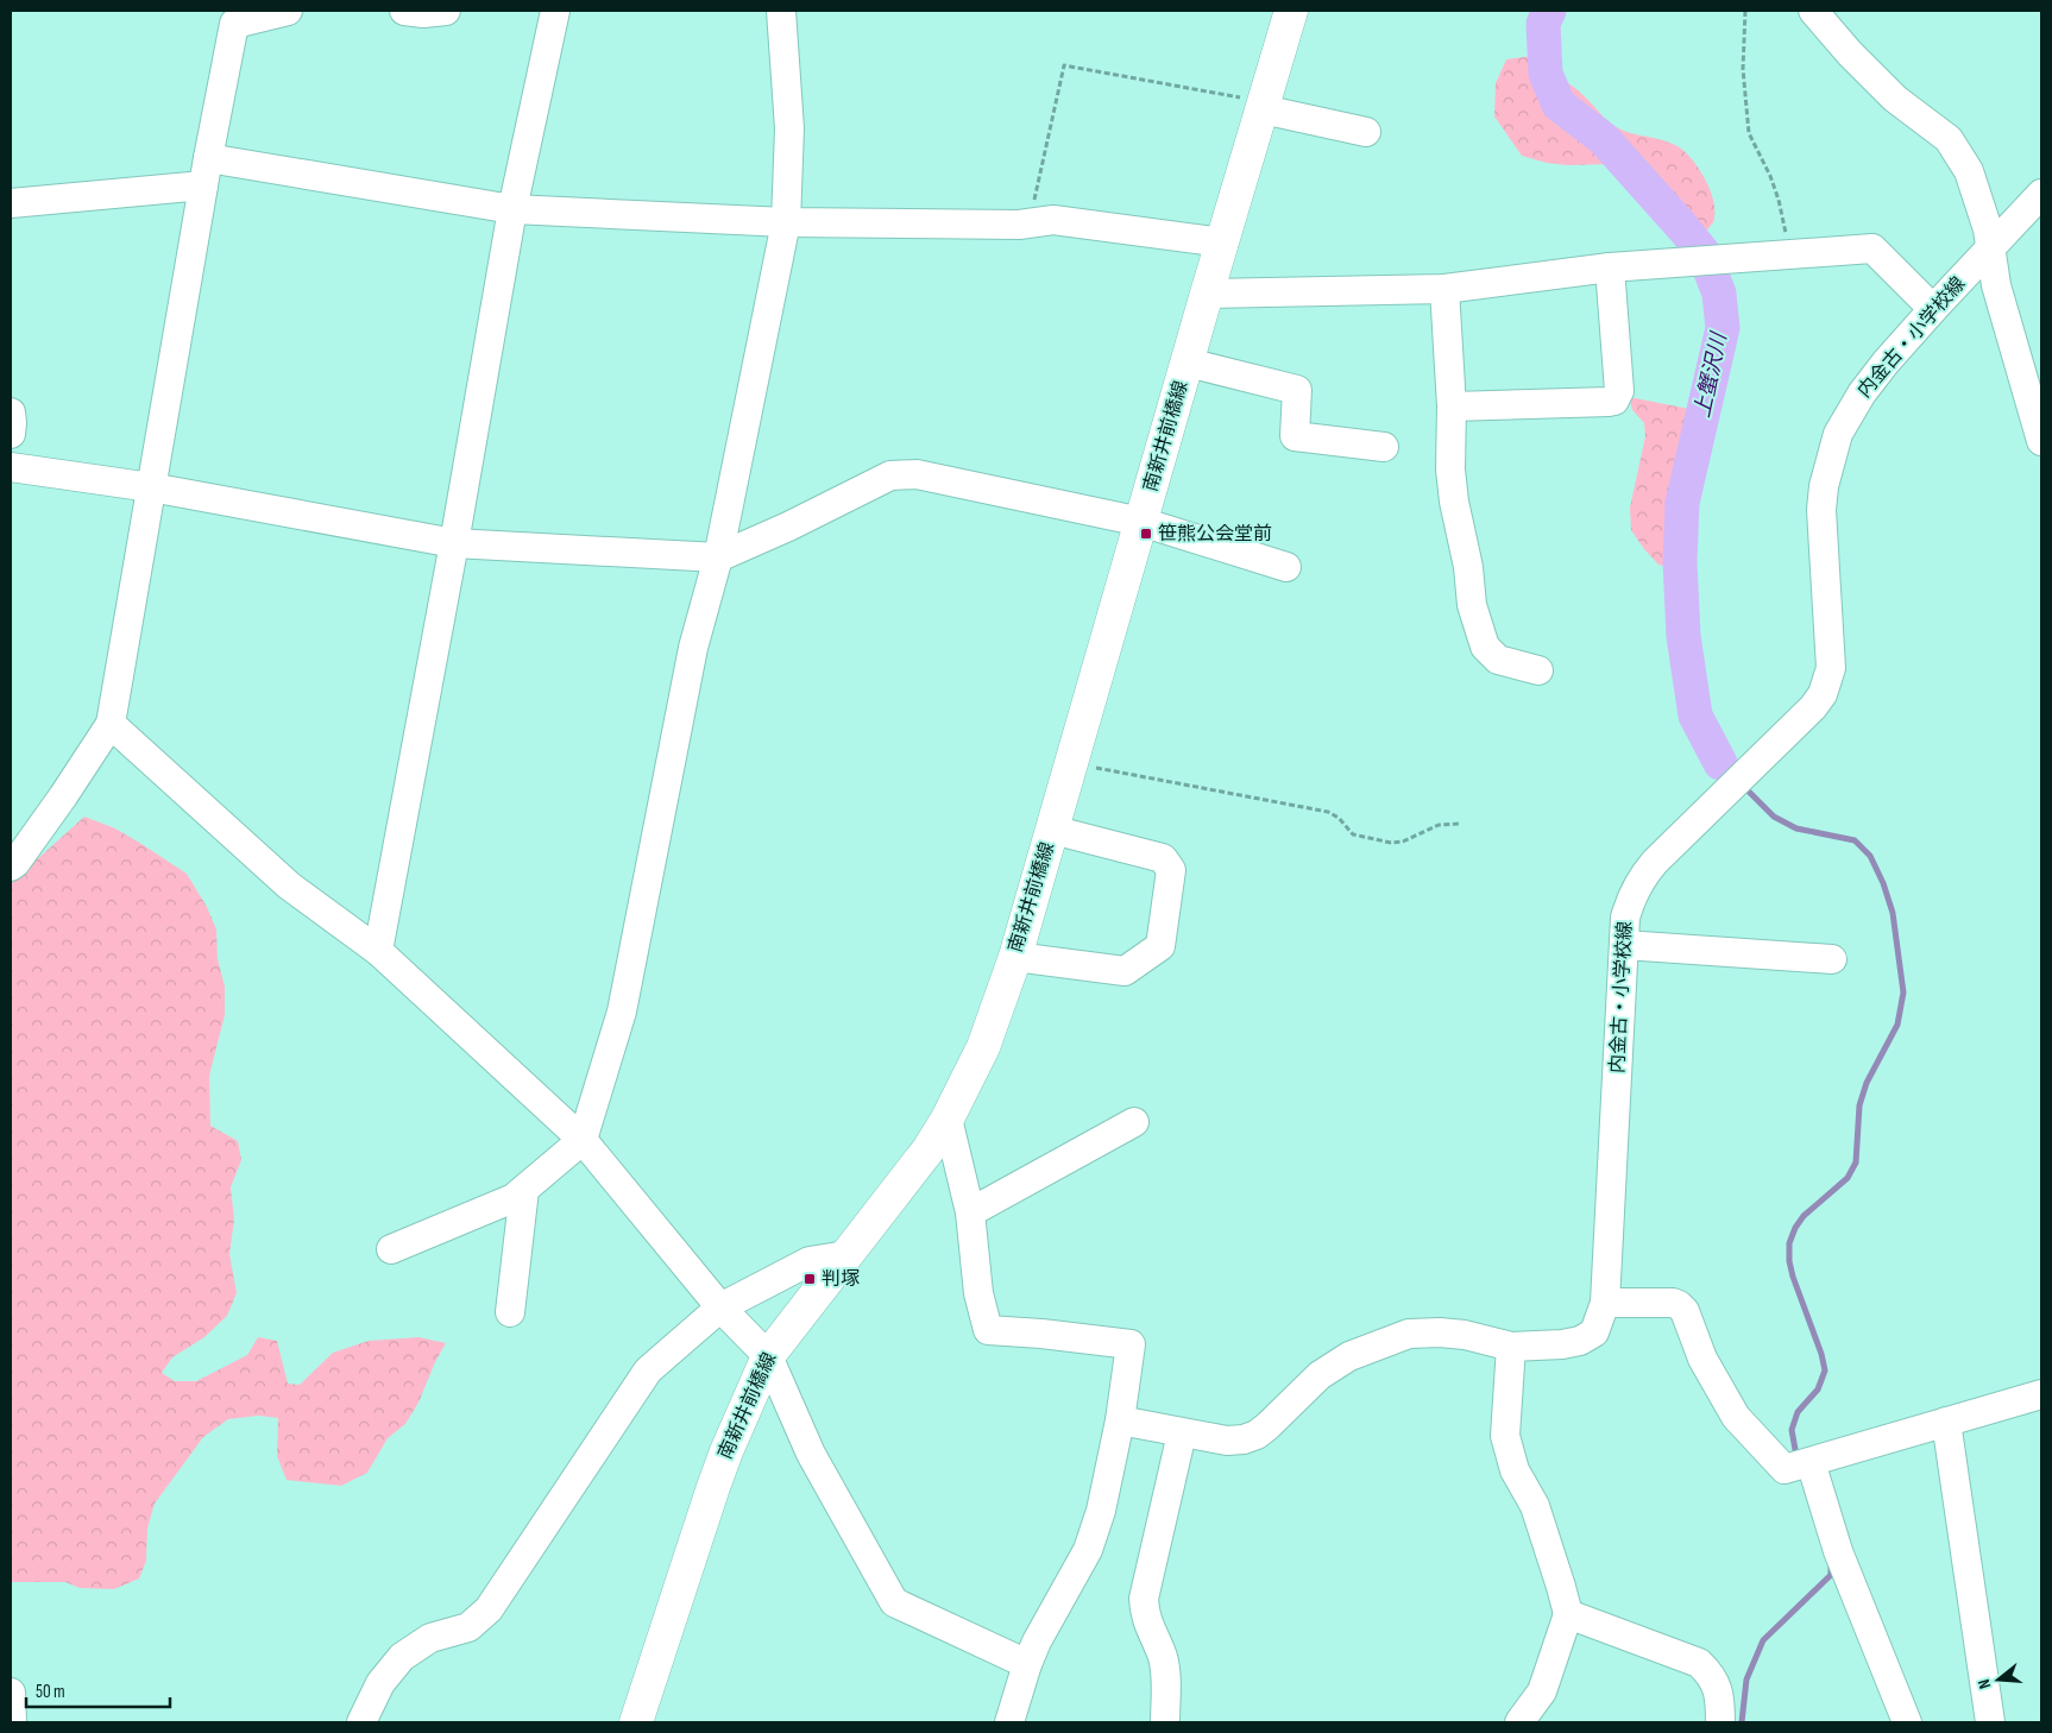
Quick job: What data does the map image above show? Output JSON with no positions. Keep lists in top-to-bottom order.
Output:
{
  "streets": {
    "main road": ["南新井前橋線"],
    "street": ["内金古・小学校線"]
  },
  "water": ["上蟹沢川"],
  "places": {
    "transit": ["笹熊公会堂前", "判塚"]
  },
  "scale_bar": "50 m",
  "north": "left"
}
